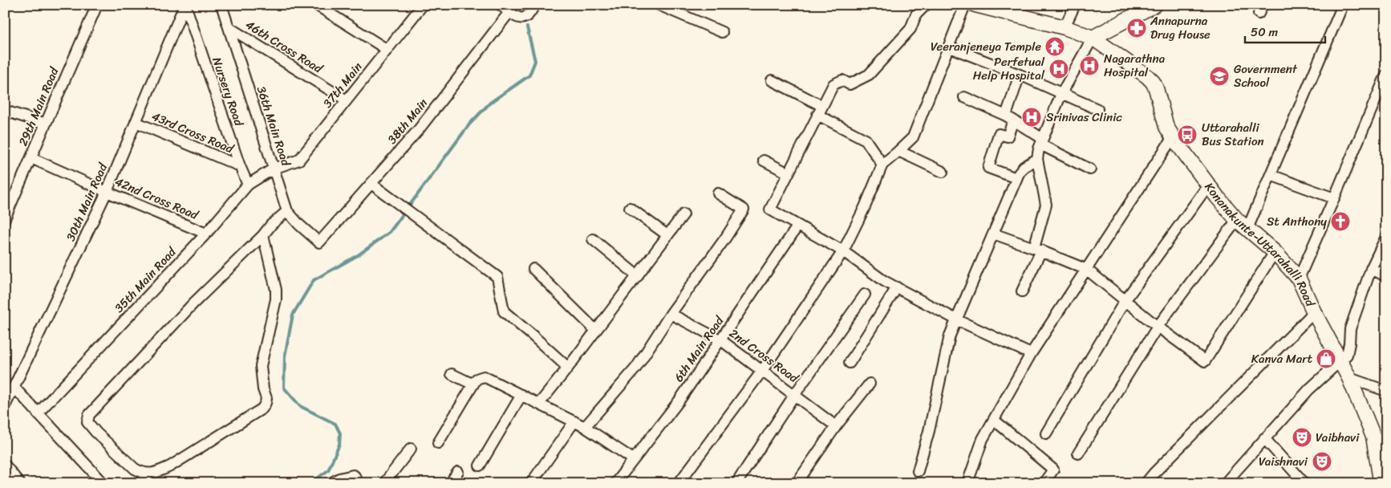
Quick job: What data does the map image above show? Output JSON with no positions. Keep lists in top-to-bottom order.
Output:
{
  "streets": {
    "main road": ["Konanakunte-Uttarahalli Road"],
    "street": [
      "46th Cross Road",
      "37th Main",
      "Nursery Road",
      "29th Main Road",
      "38th Main",
      "36th Main Road",
      "43rd Cross Road",
      "42nd Cross Road",
      "30th Main Road",
      "35th Main Road",
      "6th Main Road",
      "2nd Cross Road"
    ]
  },
  "crossings": [
    ["46th Cross Road", "37th Main"],
    ["46th Cross Road", "36th Main Road"],
    ["37th Main", "36th Main Road"],
    ["37th Main", "35th Main Road"],
    ["Nursery Road", "43rd Cross Road"],
    ["Nursery Road", "30th Main Road"],
    ["Nursery Road", "35th Main Road"],
    ["29th Main Road", "42nd Cross Road"],
    ["38th Main", "36th Main Road"],
    ["36th Main Road", "35th Main Road"],
    ["43rd Cross Road", "30th Main Road"],
    ["42nd Cross Road", "30th Main Road"],
    ["42nd Cross Road", "35th Main Road"],
    ["6th Main Road", "2nd Cross Road"]
  ],
  "places": {
    "pharmacy": ["Annapurna Drug House"],
    "temple": ["Veeranjeneya Temple"],
    "hospital": ["Nagarathna Hospital", "Perfetual Help Hospital", "Srinivas Clinic"],
    "school or university": ["Government School"],
    "bus stop": ["Uttarahalli Bus Station"],
    "church": ["St Anthony"],
    "shop": ["Kanva Mart"],
    "theatre": ["Vaibhavi", "Vaishnavi"]
  },
  "scale_bar": "50 m"
}
